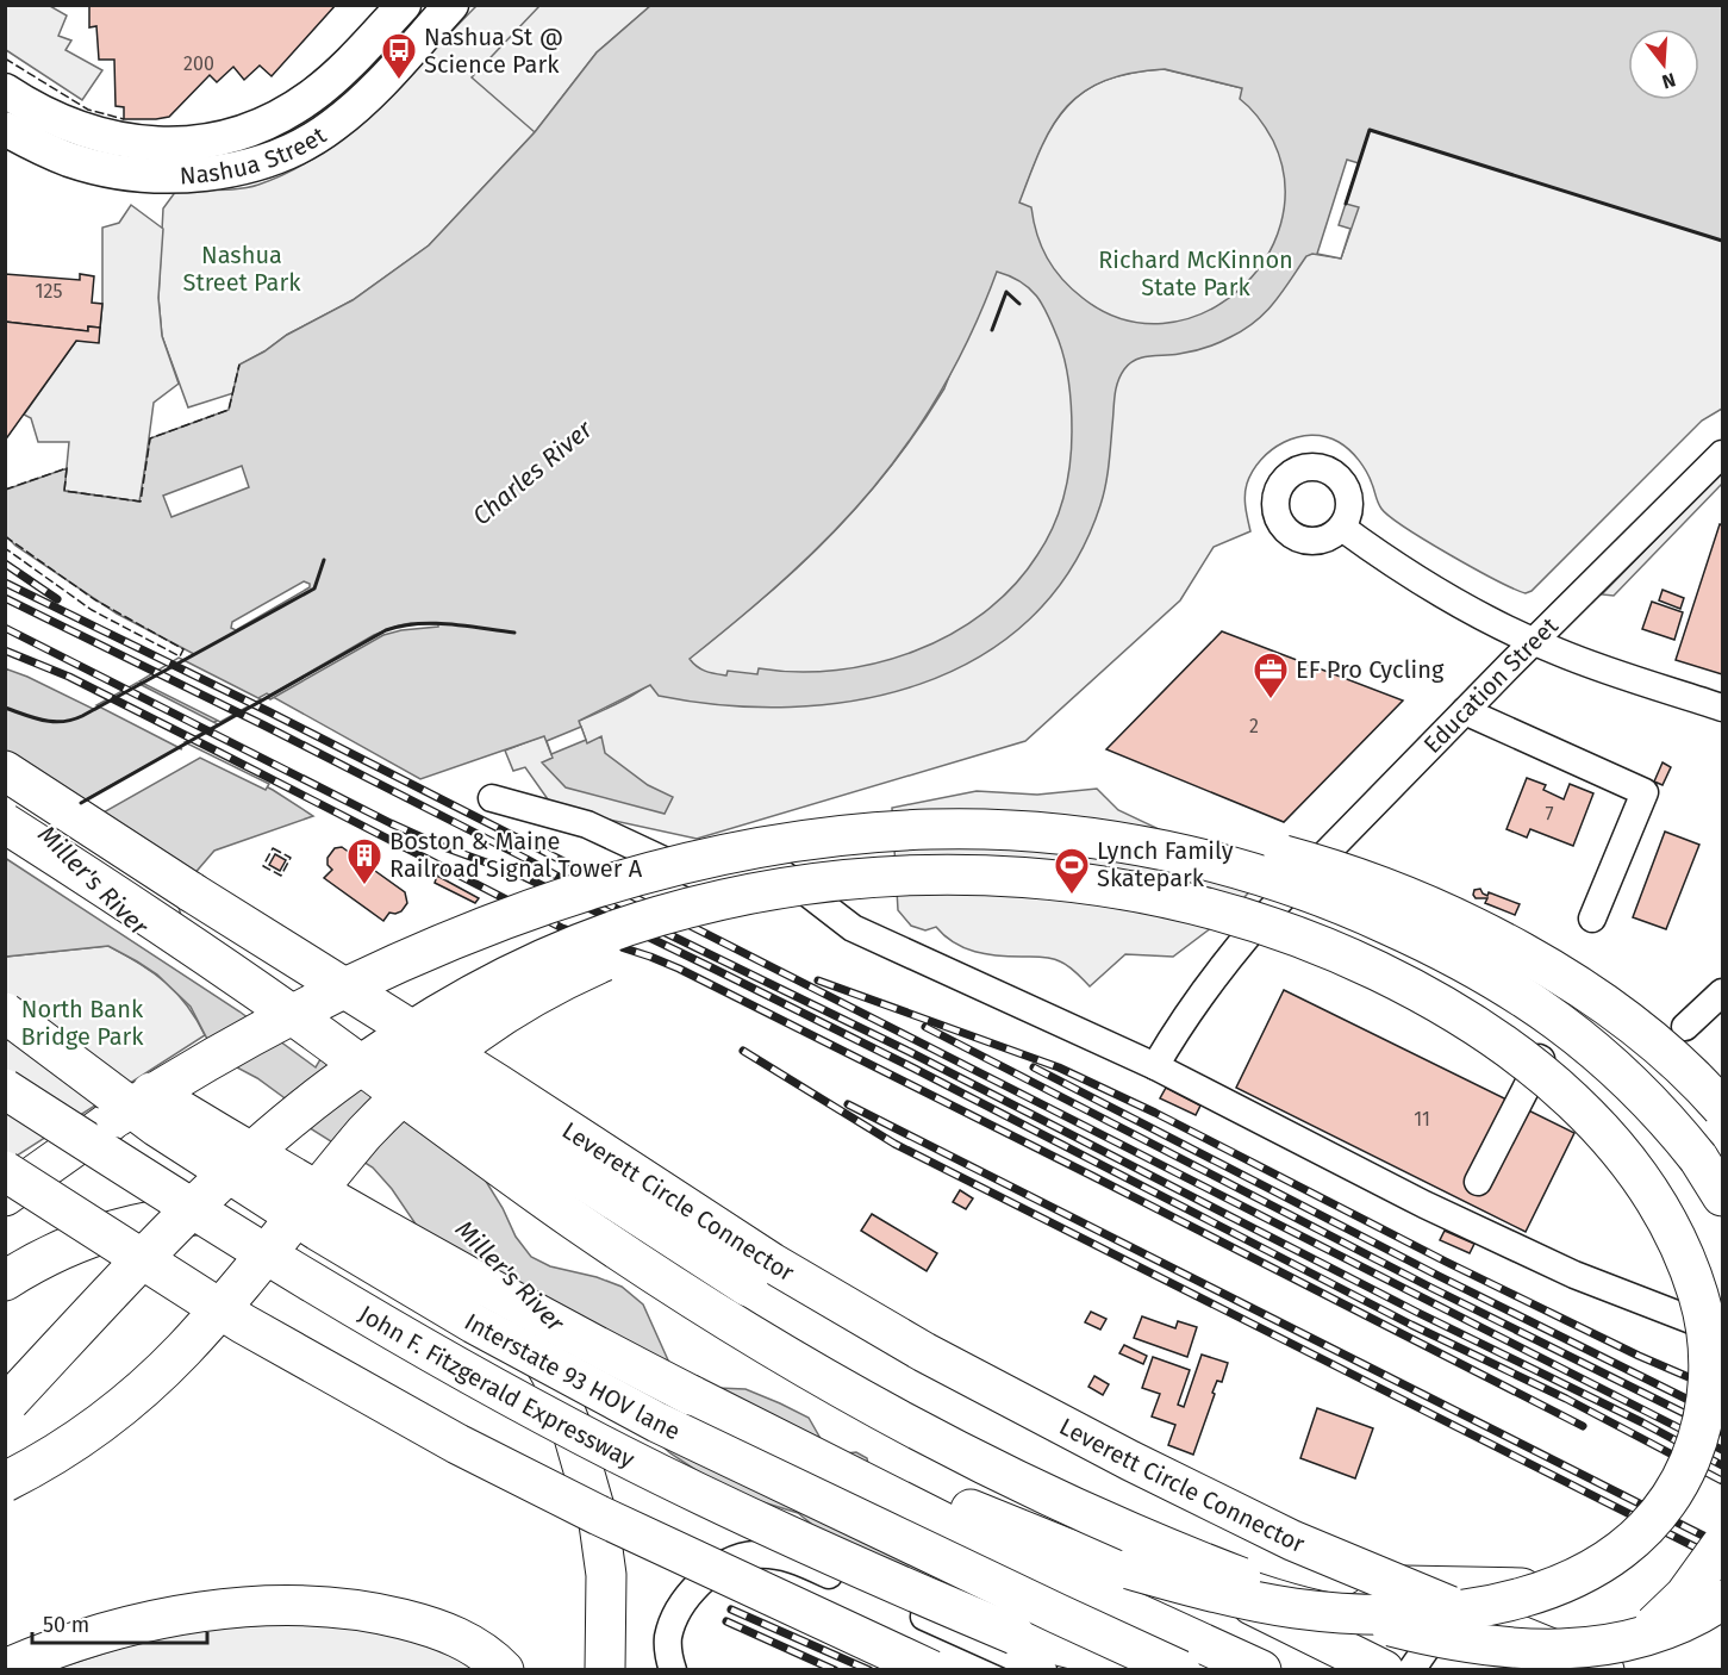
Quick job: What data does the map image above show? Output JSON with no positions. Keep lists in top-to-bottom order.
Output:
{
  "streets": {
    "highway": ["Leverett Circle Connector", "Interstate 93 HOV lane", "John F. Fitzgerald Expressway"],
    "main road": ["Nashua Street"],
    "street": ["Education Street"]
  },
  "water": ["Charles River", "Miller's River"],
  "parks": ["Nashua Street Park", "Richard McKinnon State Park", "North Bank Bridge Park"],
  "places": {
    "bus stop": ["Nashua St @ Science Park"],
    "office": ["EF Pro Cycling"],
    "building": ["Boston & Maine Railroad Signal Tower A"],
    "sports": ["Lynch Family Skatepark"]
  },
  "house_numbers": [
    "200",
    "125",
    "2",
    "7",
    "11"
  ],
  "scale_bar": "50 m",
  "north": "bottom"
}
